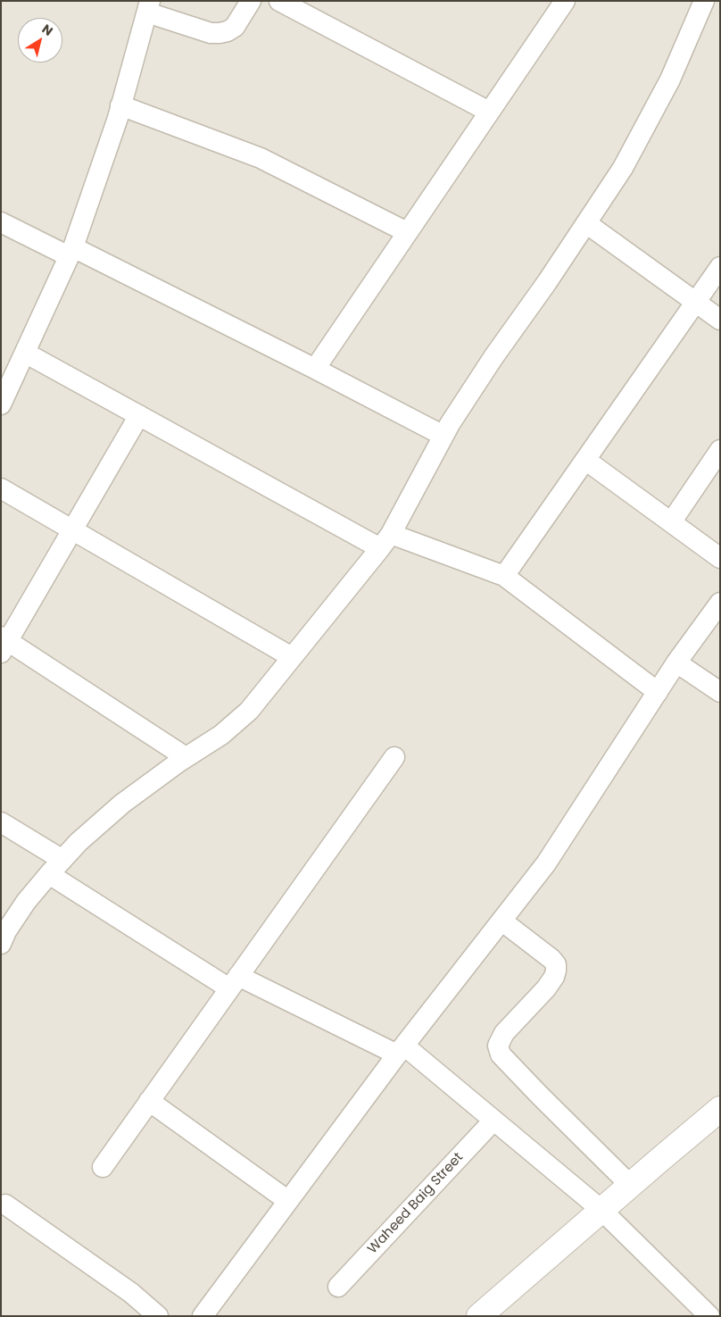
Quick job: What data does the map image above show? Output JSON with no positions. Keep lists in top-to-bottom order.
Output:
{
  "streets": {
    "street": ["Waheed Baig Street"]
  },
  "north": "top right"
}
